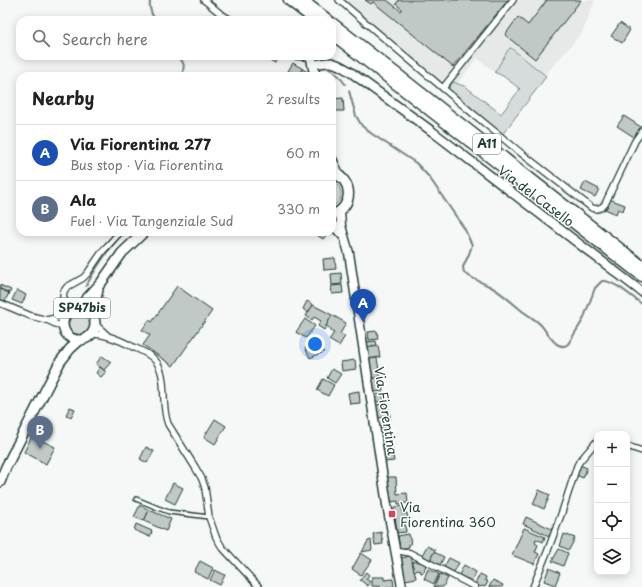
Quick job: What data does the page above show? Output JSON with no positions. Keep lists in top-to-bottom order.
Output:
{
  "streets": {
    "highway": ["A11"],
    "main road": ["SP47bis"],
    "street": ["Via del Casello", "Via Fiorentina"]
  },
  "places": {
    "transit": ["Via Fiorentina 360"]
  },
  "page": {
    "search": "Search here",
    "heading": ["Nearby", "2 results"],
    "list": [
      {
        "mark": "A",
        "name": "Via Fiorentina 277",
        "note": "Bus stop · Via Fiorentina",
        "value": "60 m"
      },
      {
        "mark": "B",
        "name": "Ala",
        "note": "Fuel · Via Tangenziale Sud",
        "value": "330 m"
      }
    ],
    "pins": ["A", "B"],
    "map_buttons": ["+", "−"]
  }
}
